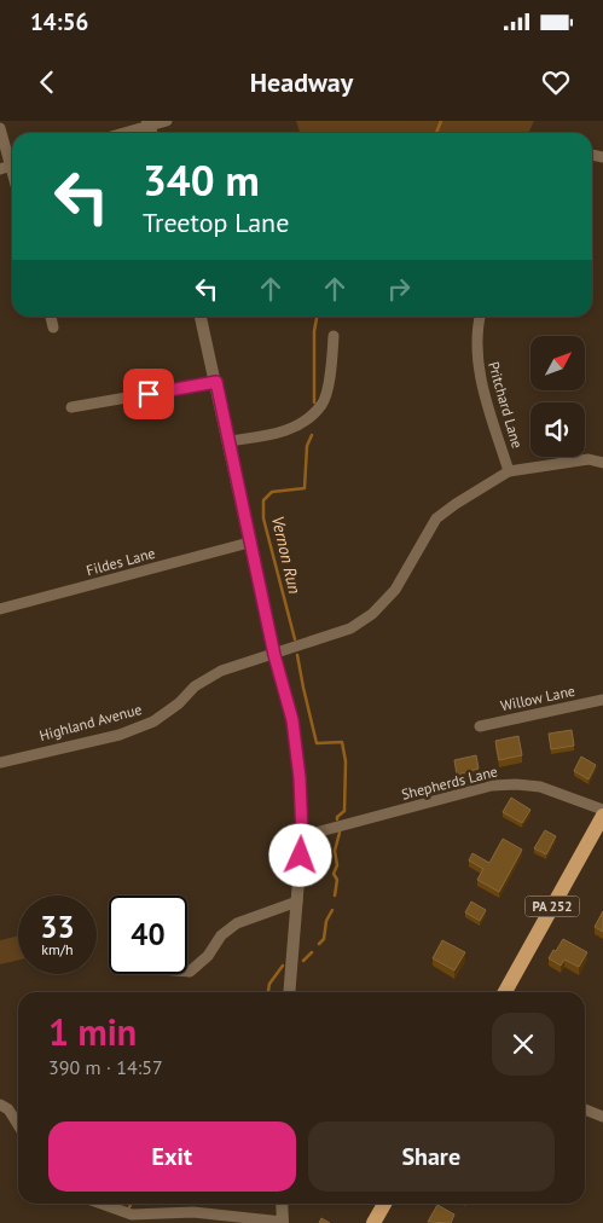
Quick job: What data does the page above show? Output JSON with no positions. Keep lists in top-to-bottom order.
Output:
{
  "streets": {
    "main road": ["PA 252"],
    "street": [
      "Pritchard Lane",
      "Fildes Lane",
      "Willow Lane",
      "Highland Avenue",
      "Shepherds Lane"
    ]
  },
  "crossings": [
    ["Pritchard Lane", "Highland Avenue"]
  ],
  "water": ["Vernon Run"],
  "north": "top right",
  "page": {
    "status": "14:56",
    "header": "Headway",
    "turn": ["340 m", "Treetop Lane"],
    "speed": "33 km/h",
    "limit": "40",
    "heading": ["1 min", "390 m · 14:57"],
    "buttons": ["Exit", "Share"]
  }
}
